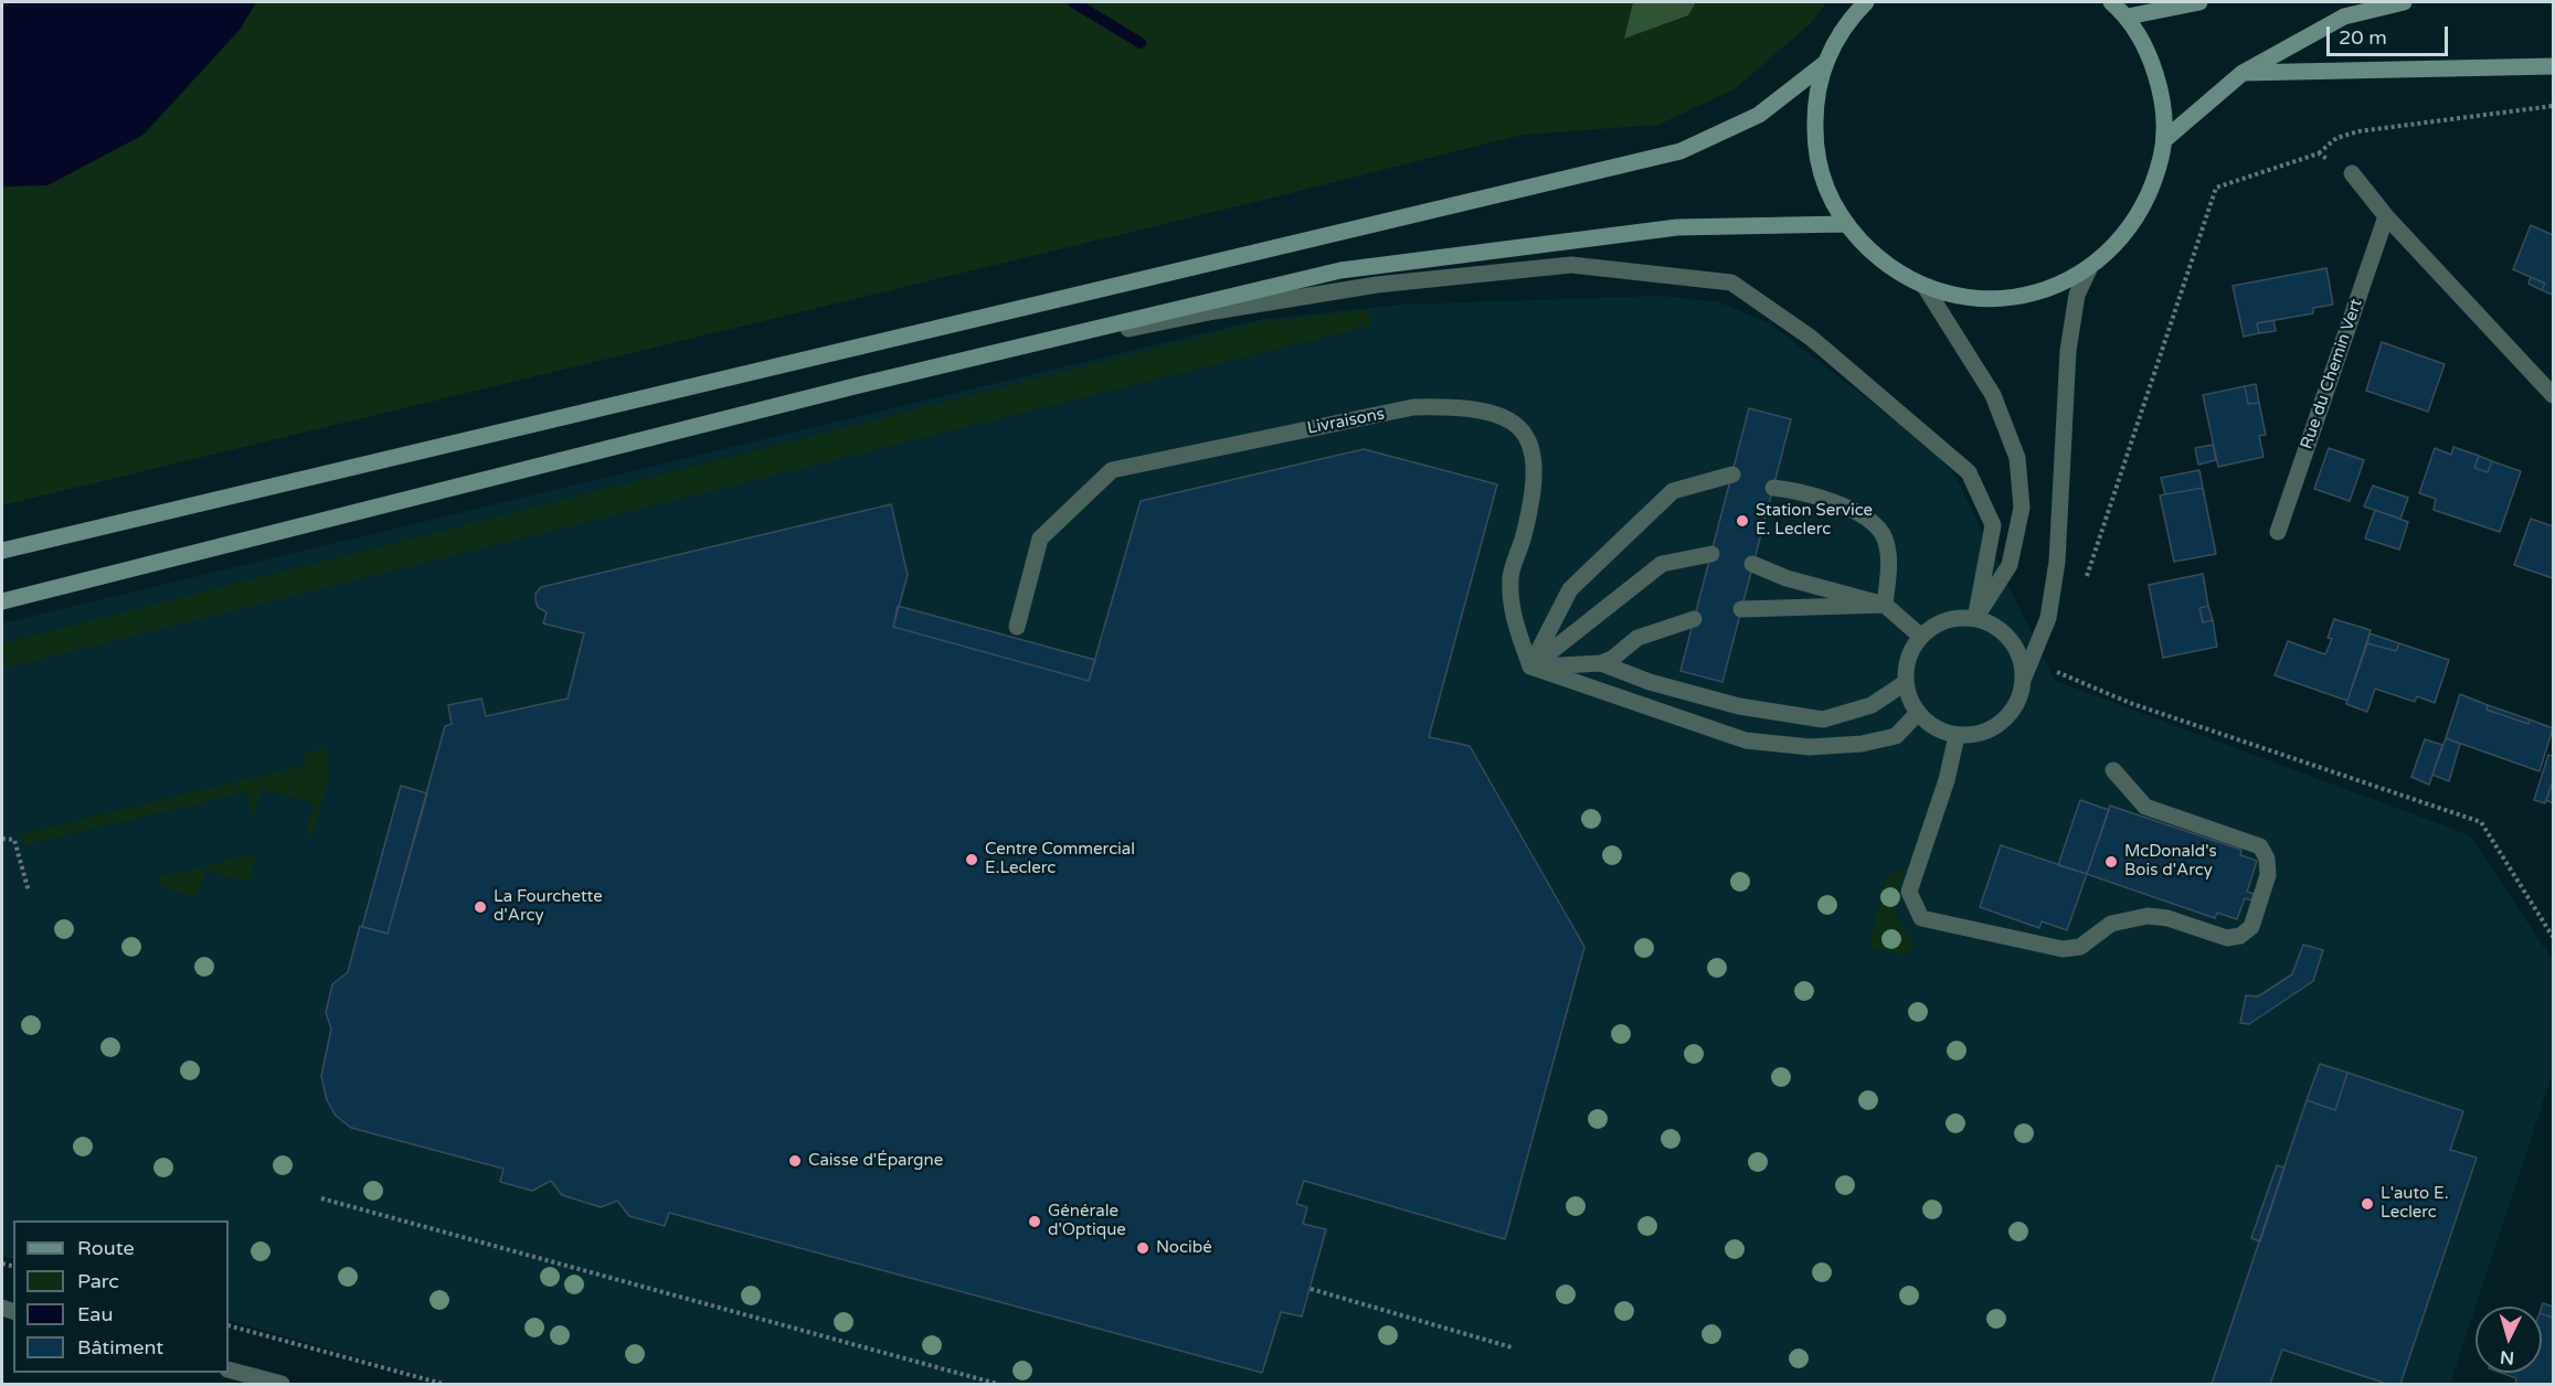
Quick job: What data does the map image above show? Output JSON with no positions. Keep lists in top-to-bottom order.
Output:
{
  "streets": {
    "street": ["Rue du Chemin Vert", "Livraisons"]
  },
  "places": [
    "Station Service E. Leclerc",
    "Centre Commercial E.Leclerc",
    "McDonald's Bois d'Arcy",
    "La Fourchette d'Arcy",
    "Caisse d'Épargne",
    "L'auto E. Leclerc",
    "Générale d'Optique",
    "Nocibé"
  ],
  "legend": [
    "Route",
    "Parc",
    "Eau",
    "Bâtiment"
  ],
  "scale_bar": "20 m",
  "north": "bottom"
}
